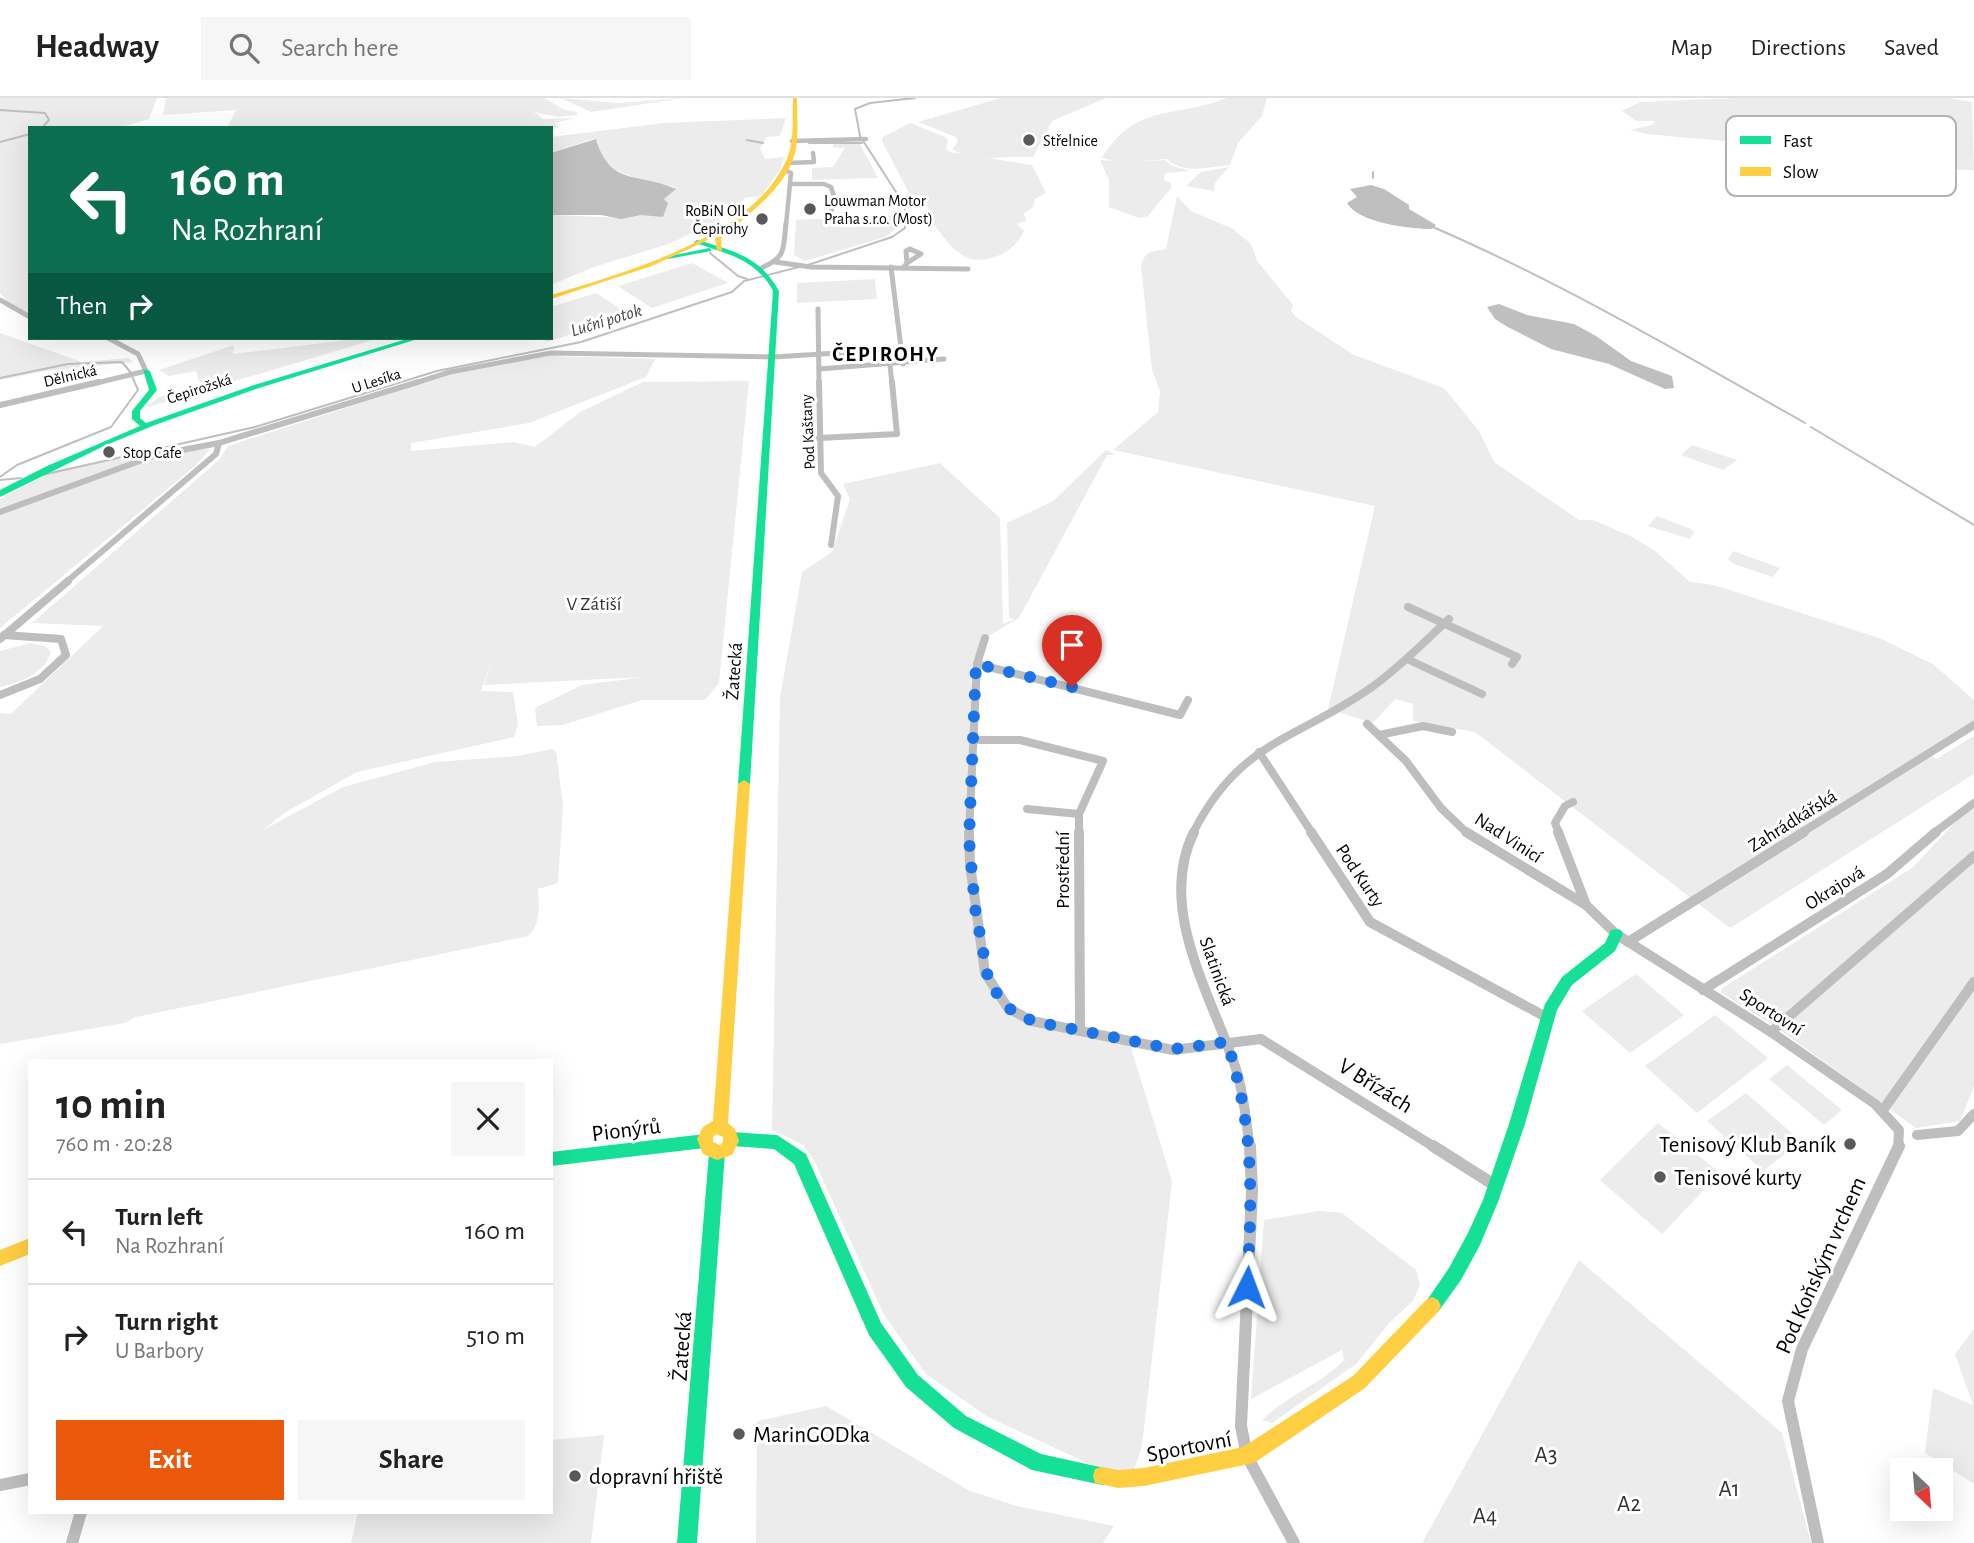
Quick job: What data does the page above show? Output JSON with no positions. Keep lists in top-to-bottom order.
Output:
{
  "streets": {
    "street": [
      "Dělnická",
      "U Lesíka",
      "Čepirožská",
      "Pod Kaštany",
      "Žatecká",
      "Zahrádkářská",
      "Nad Vinicí",
      "Prostřední",
      "Pod Kurty",
      "Okrajová",
      "Slatinická",
      "Sportovní",
      "V Břízách",
      "Pionýrů",
      "Pod Koňským vrchem"
    ]
  },
  "crossings": [
    ["U Lesíka", "Pod Kaštany"],
    ["U Lesíka", "Žatecká"],
    ["Žatecká", "Sportovní"],
    ["Žatecká", "Pionýrů"],
    ["Zahrádkářská", "Sportovní"],
    ["Nad Vinicí", "Sportovní"],
    ["Prostřední", "V Břízách"],
    ["Pod Kurty", "Slatinická"],
    ["Pod Kurty", "Sportovní"],
    ["Okrajová", "Sportovní"],
    ["Slatinická", "Sportovní"],
    ["Slatinická", "V Břízách"],
    ["Sportovní", "V Břízách"],
    ["Sportovní", "Pionýrů"],
    ["Sportovní", "Pod Koňským vrchem"]
  ],
  "districts": ["ČEPIROHY"],
  "water": ["Luční potok"],
  "parks": [
    "V Zátiší",
    "A3",
    "A1",
    "A2",
    "A4"
  ],
  "places": [
    "Střelnice",
    "Louwman Motor Praha s.r.o. (Most)",
    "RoBiN OIL Čepirohy",
    "Stop Cafe",
    "Tenisový Klub Baník",
    "Tenisové kurty",
    "MarinGODka",
    "dopravní hřiště"
  ],
  "legend": ["Fast", "Slow"],
  "north": "bottom right",
  "page": {
    "header": "Headway",
    "search": "Search here",
    "nav": ["Map", "Directions", "Saved"],
    "turn": ["160 m", "Na Rozhraní"],
    "then": "Then",
    "heading": ["10 min", "760 m · 20:28"],
    "list": [
      {
        "name": "Turn left",
        "note": "Na Rozhraní",
        "value": "160 m"
      },
      {
        "name": "Turn right",
        "note": "U Barbory",
        "value": "510 m"
      }
    ],
    "buttons": ["Exit", "Share"]
  }
}
